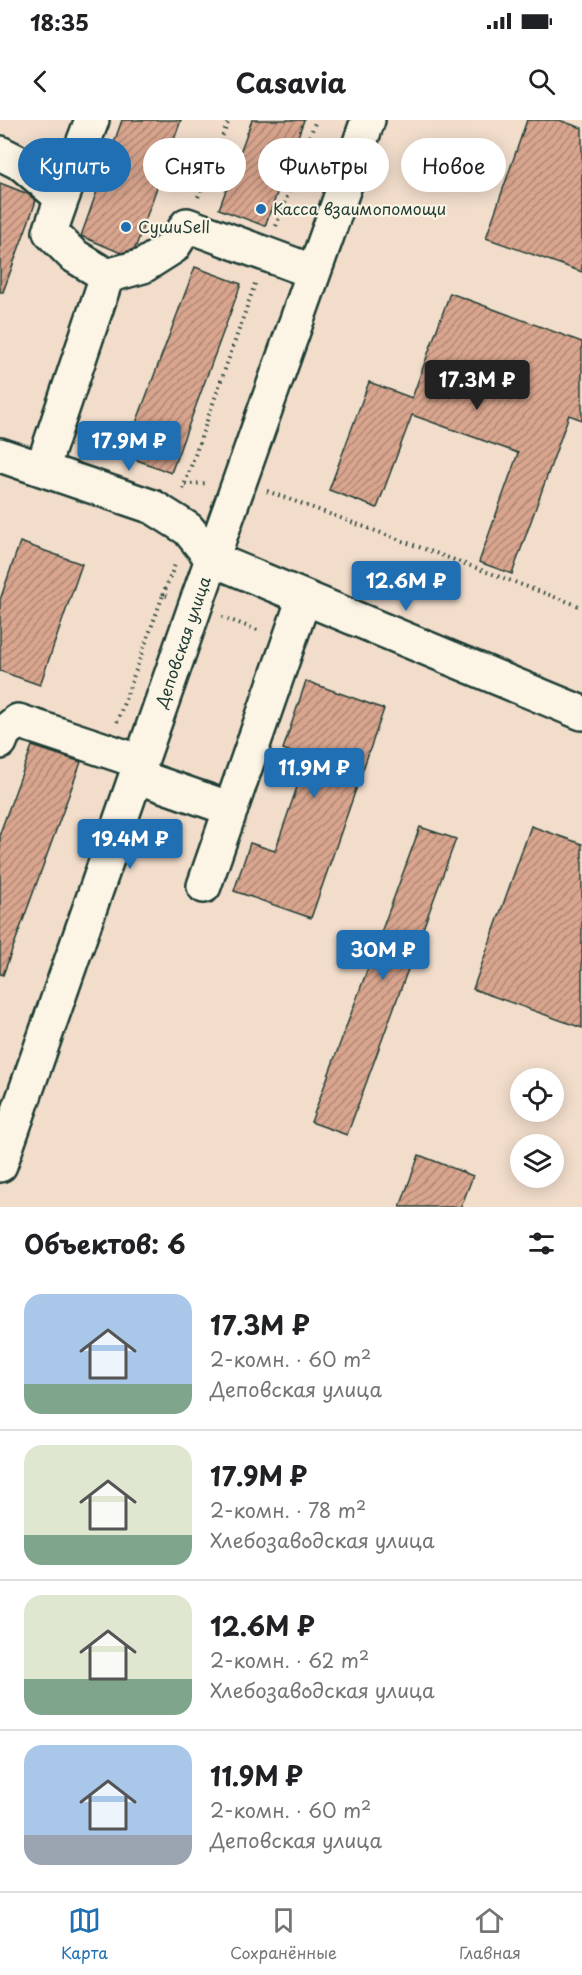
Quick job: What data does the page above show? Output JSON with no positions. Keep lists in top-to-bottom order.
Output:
{
  "streets": {
    "street": ["Деповская улица"]
  },
  "places": ["Касса взаимопомощи", "СушиSell"],
  "page": {
    "status": "18:35",
    "header": "Casavia",
    "chip": [
      "Купить",
      "Снять",
      "Фильтры",
      "Новое"
    ],
    "price": [
      "17.3M ₽",
      "17.9M ₽",
      "12.6M ₽",
      "11.9M ₽",
      "19.4M ₽",
      "30M ₽"
    ],
    "heading": "Объектов: 6",
    "list": [
      {
        "name": "17.3M ₽",
        "note": "2-комн. · 60 m² · Деповская улица"
      },
      {
        "name": "17.9M ₽",
        "note": "2-комн. · 78 m² · Хлебозаводская улица"
      },
      {
        "name": "12.6M ₽",
        "note": "2-комн. · 62 m² · Хлебозаводская улица"
      },
      {
        "name": "11.9M ₽",
        "note": "2-комн. · 60 m² · Деповская улица"
      }
    ],
    "tabs": ["Карта", "Сохранённые", "Главная"]
  }
}
